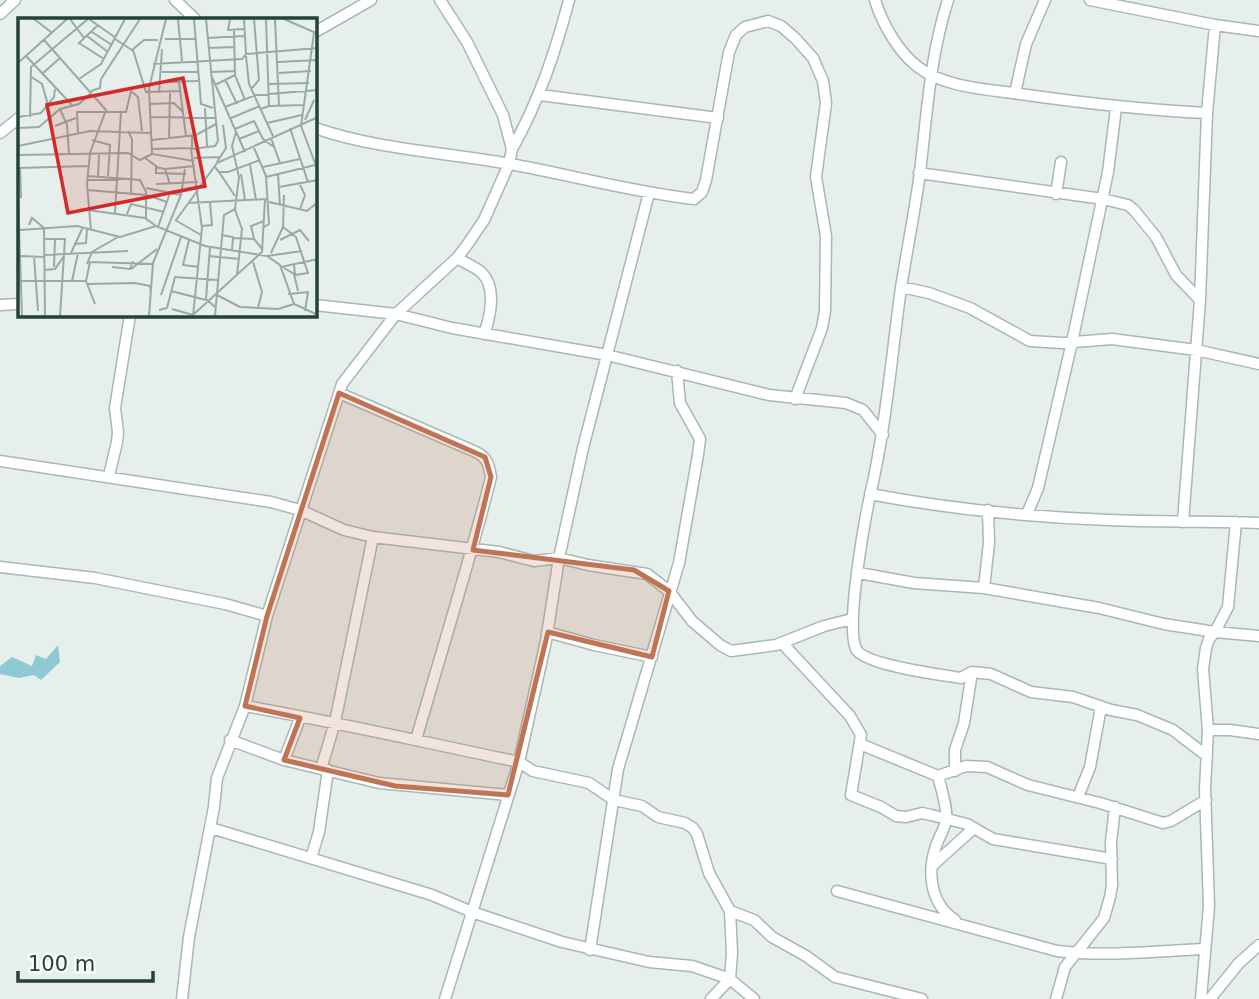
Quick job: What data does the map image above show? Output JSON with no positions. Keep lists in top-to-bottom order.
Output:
{
  "scale_bar": "100 m"
}
